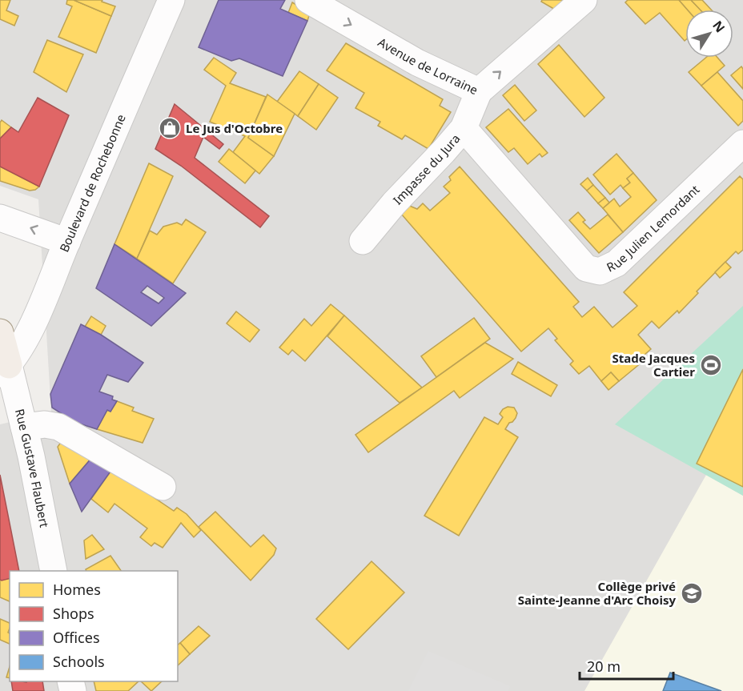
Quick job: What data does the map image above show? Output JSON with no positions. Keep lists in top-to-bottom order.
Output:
{
  "streets": {
    "street": [
      "Avenue de Lorraine",
      "Impasse du Jura",
      "Boulevard de Rochebonne",
      "Rue Julien Lemordant",
      "Rue Gustave Flaubert"
    ]
  },
  "crossings": [
    ["Avenue de Lorraine", "Impasse du Jura"],
    ["Impasse du Jura", "Rue Julien Lemordant"],
    ["Boulevard de Rochebonne", "Rue Gustave Flaubert"]
  ],
  "one_way": ["Avenue de Lorraine"],
  "places": {
    "shop": ["Le Jus d'Octobre"],
    "sports": ["Stade Jacques Cartier"],
    "school or university": ["Collège privé Sainte-Jeanne d'Arc Choisy"]
  },
  "legend": [
    "Homes",
    "Shops",
    "Offices",
    "Schools"
  ],
  "scale_bar": "20 m",
  "north": "top right"
}
